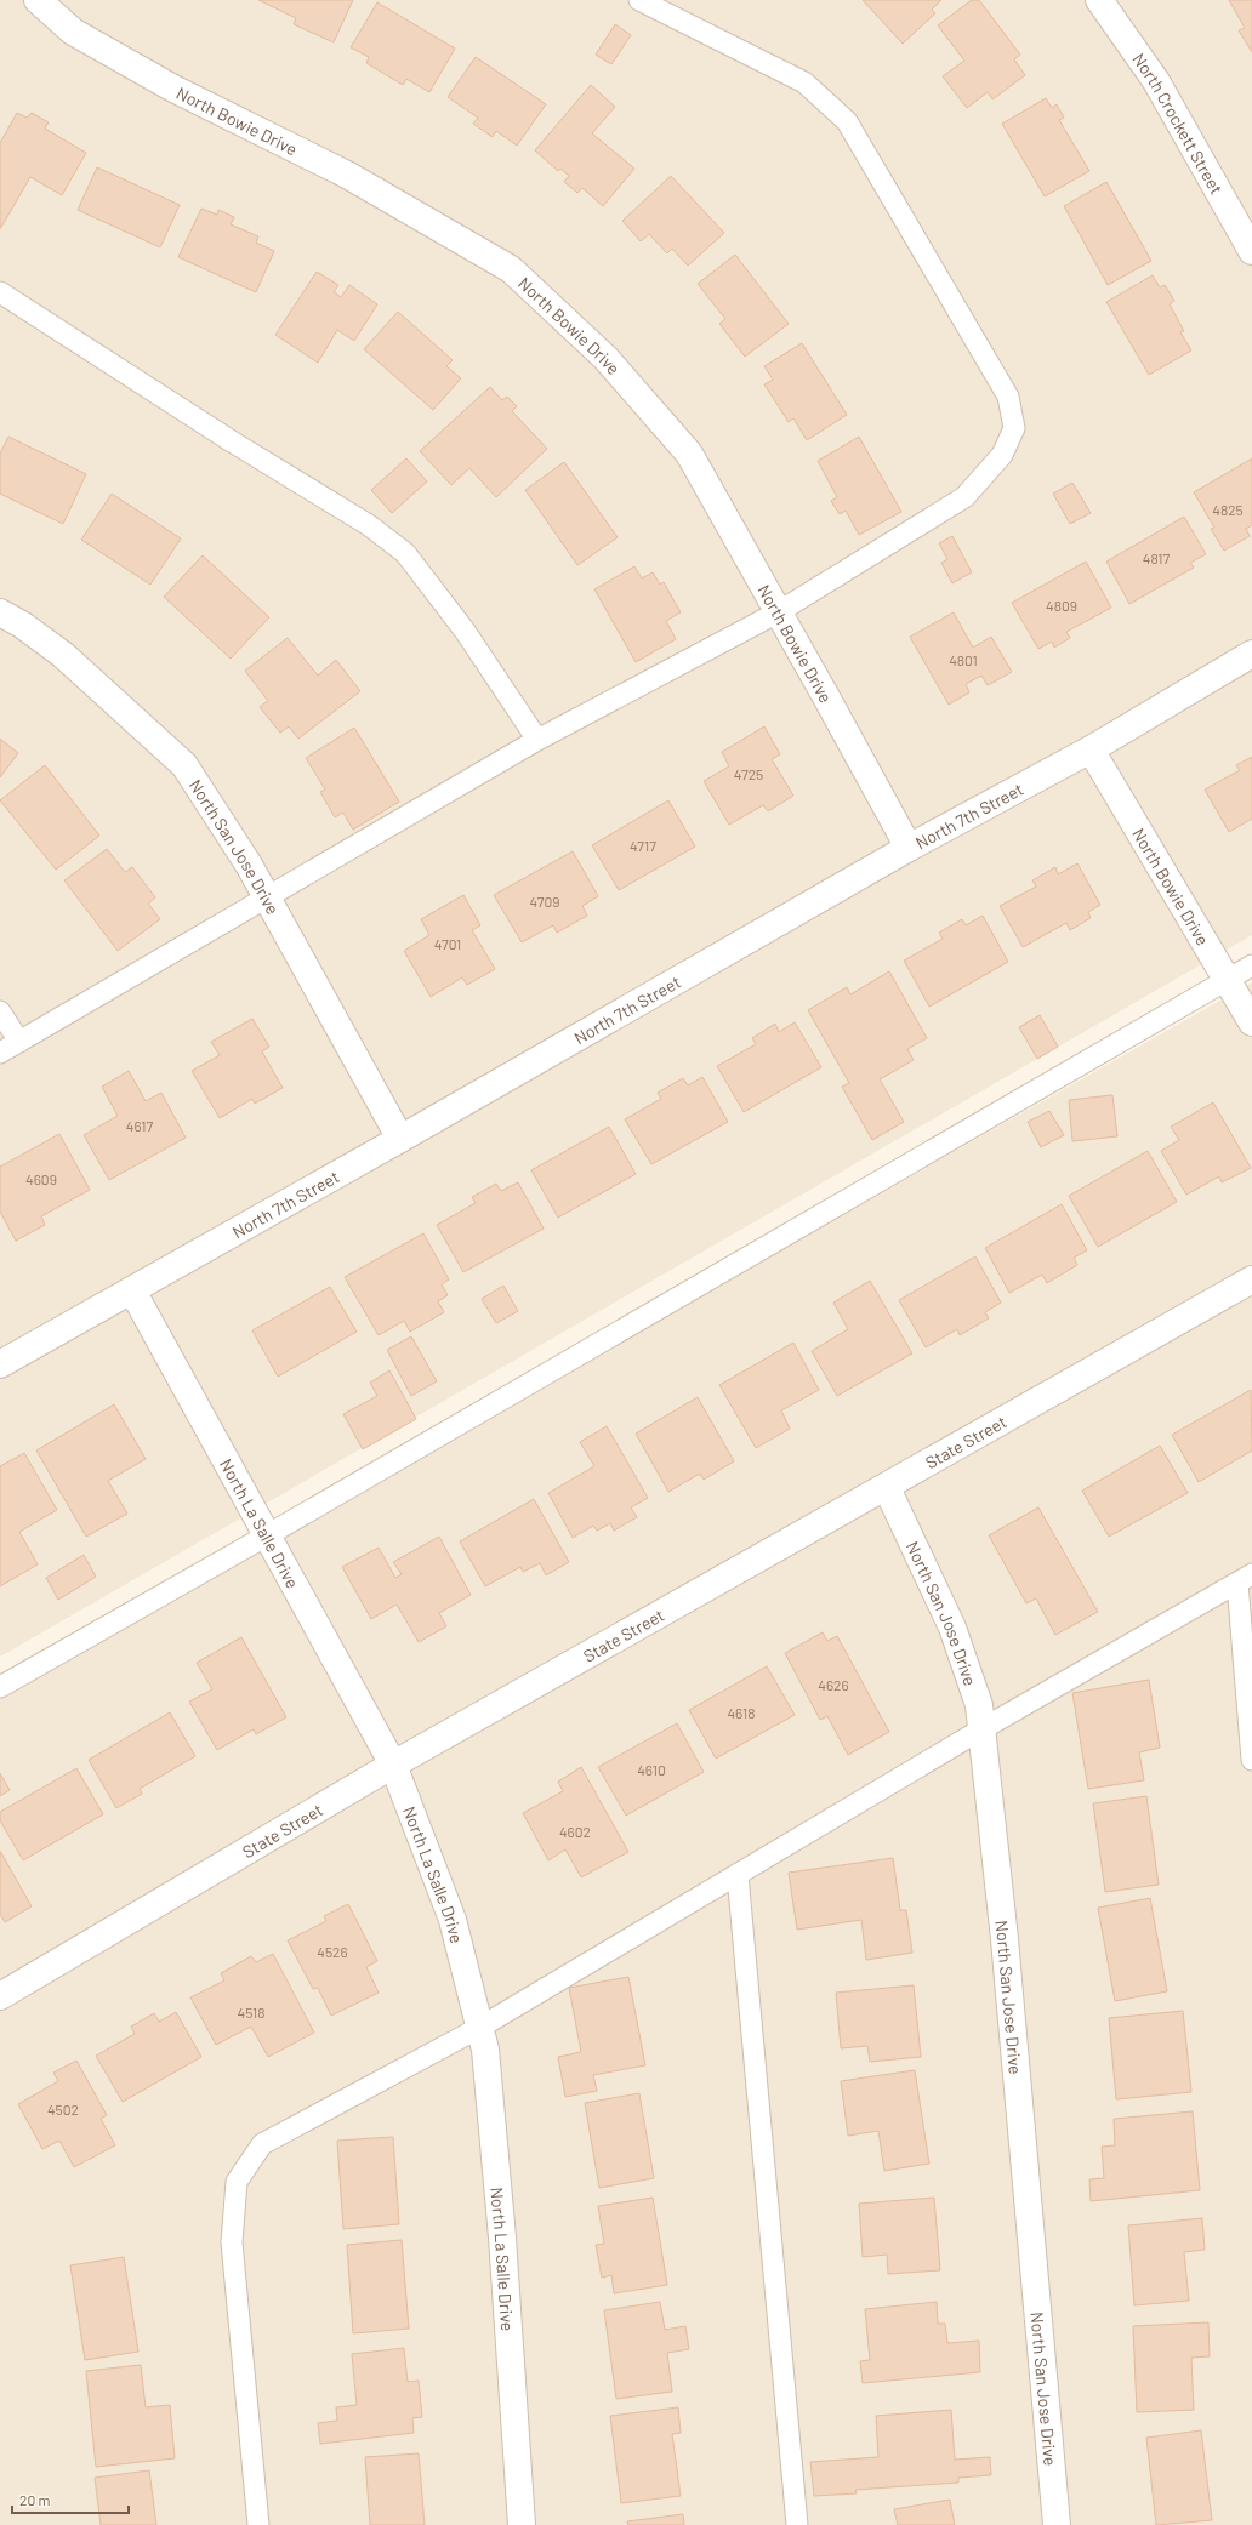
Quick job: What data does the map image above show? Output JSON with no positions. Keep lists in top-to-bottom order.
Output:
{
  "streets": {
    "street": [
      "North Bowie Drive",
      "North Crockett Street",
      "North 7th Street",
      "North San Jose Drive",
      "State Street",
      "North La Salle Drive"
    ]
  },
  "crossings": [
    ["North Bowie Drive", "North 7th Street"],
    ["North 7th Street", "North San Jose Drive"],
    ["North 7th Street", "North La Salle Drive"],
    ["North San Jose Drive", "State Street"],
    ["State Street", "North La Salle Drive"]
  ],
  "house_numbers": [
    "4825",
    "4817",
    "4809",
    "4801",
    "4725",
    "4717",
    "4709",
    "4701",
    "4617",
    "4609",
    "4626",
    "4618",
    "4610",
    "4602",
    "4526",
    "4518",
    "4502"
  ],
  "scale_bar": "20 m"
}
